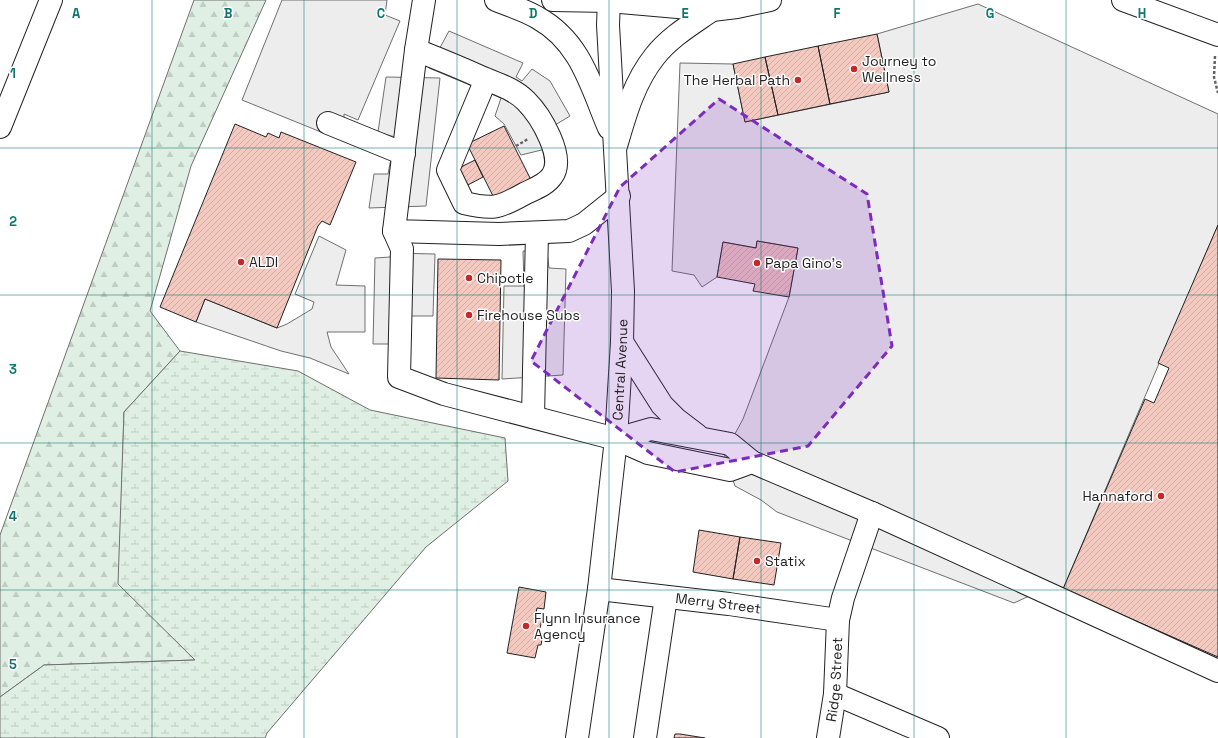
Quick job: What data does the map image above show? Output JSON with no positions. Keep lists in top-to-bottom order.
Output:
{
  "streets": {
    "main road": ["Central Avenue", "Merry Street", "Ridge Street"]
  },
  "crossings": [
    ["Central Avenue", "Merry Street"],
    ["Merry Street", "Ridge Street"]
  ],
  "places": [
    "Journey to Wellness",
    "The Herbal Path",
    "ALDI",
    "Papa Gino's",
    "Chipotle",
    "Firehouse Subs",
    "Hannaford",
    "Statix",
    "Flynn Insurance Agency"
  ],
  "grid": {
    "columns": [
      "A",
      "B",
      "C",
      "D",
      "E",
      "F",
      "G",
      "H"
    ],
    "rows": [
      "1",
      "2",
      "3",
      "4",
      "5"
    ]
  }
}
